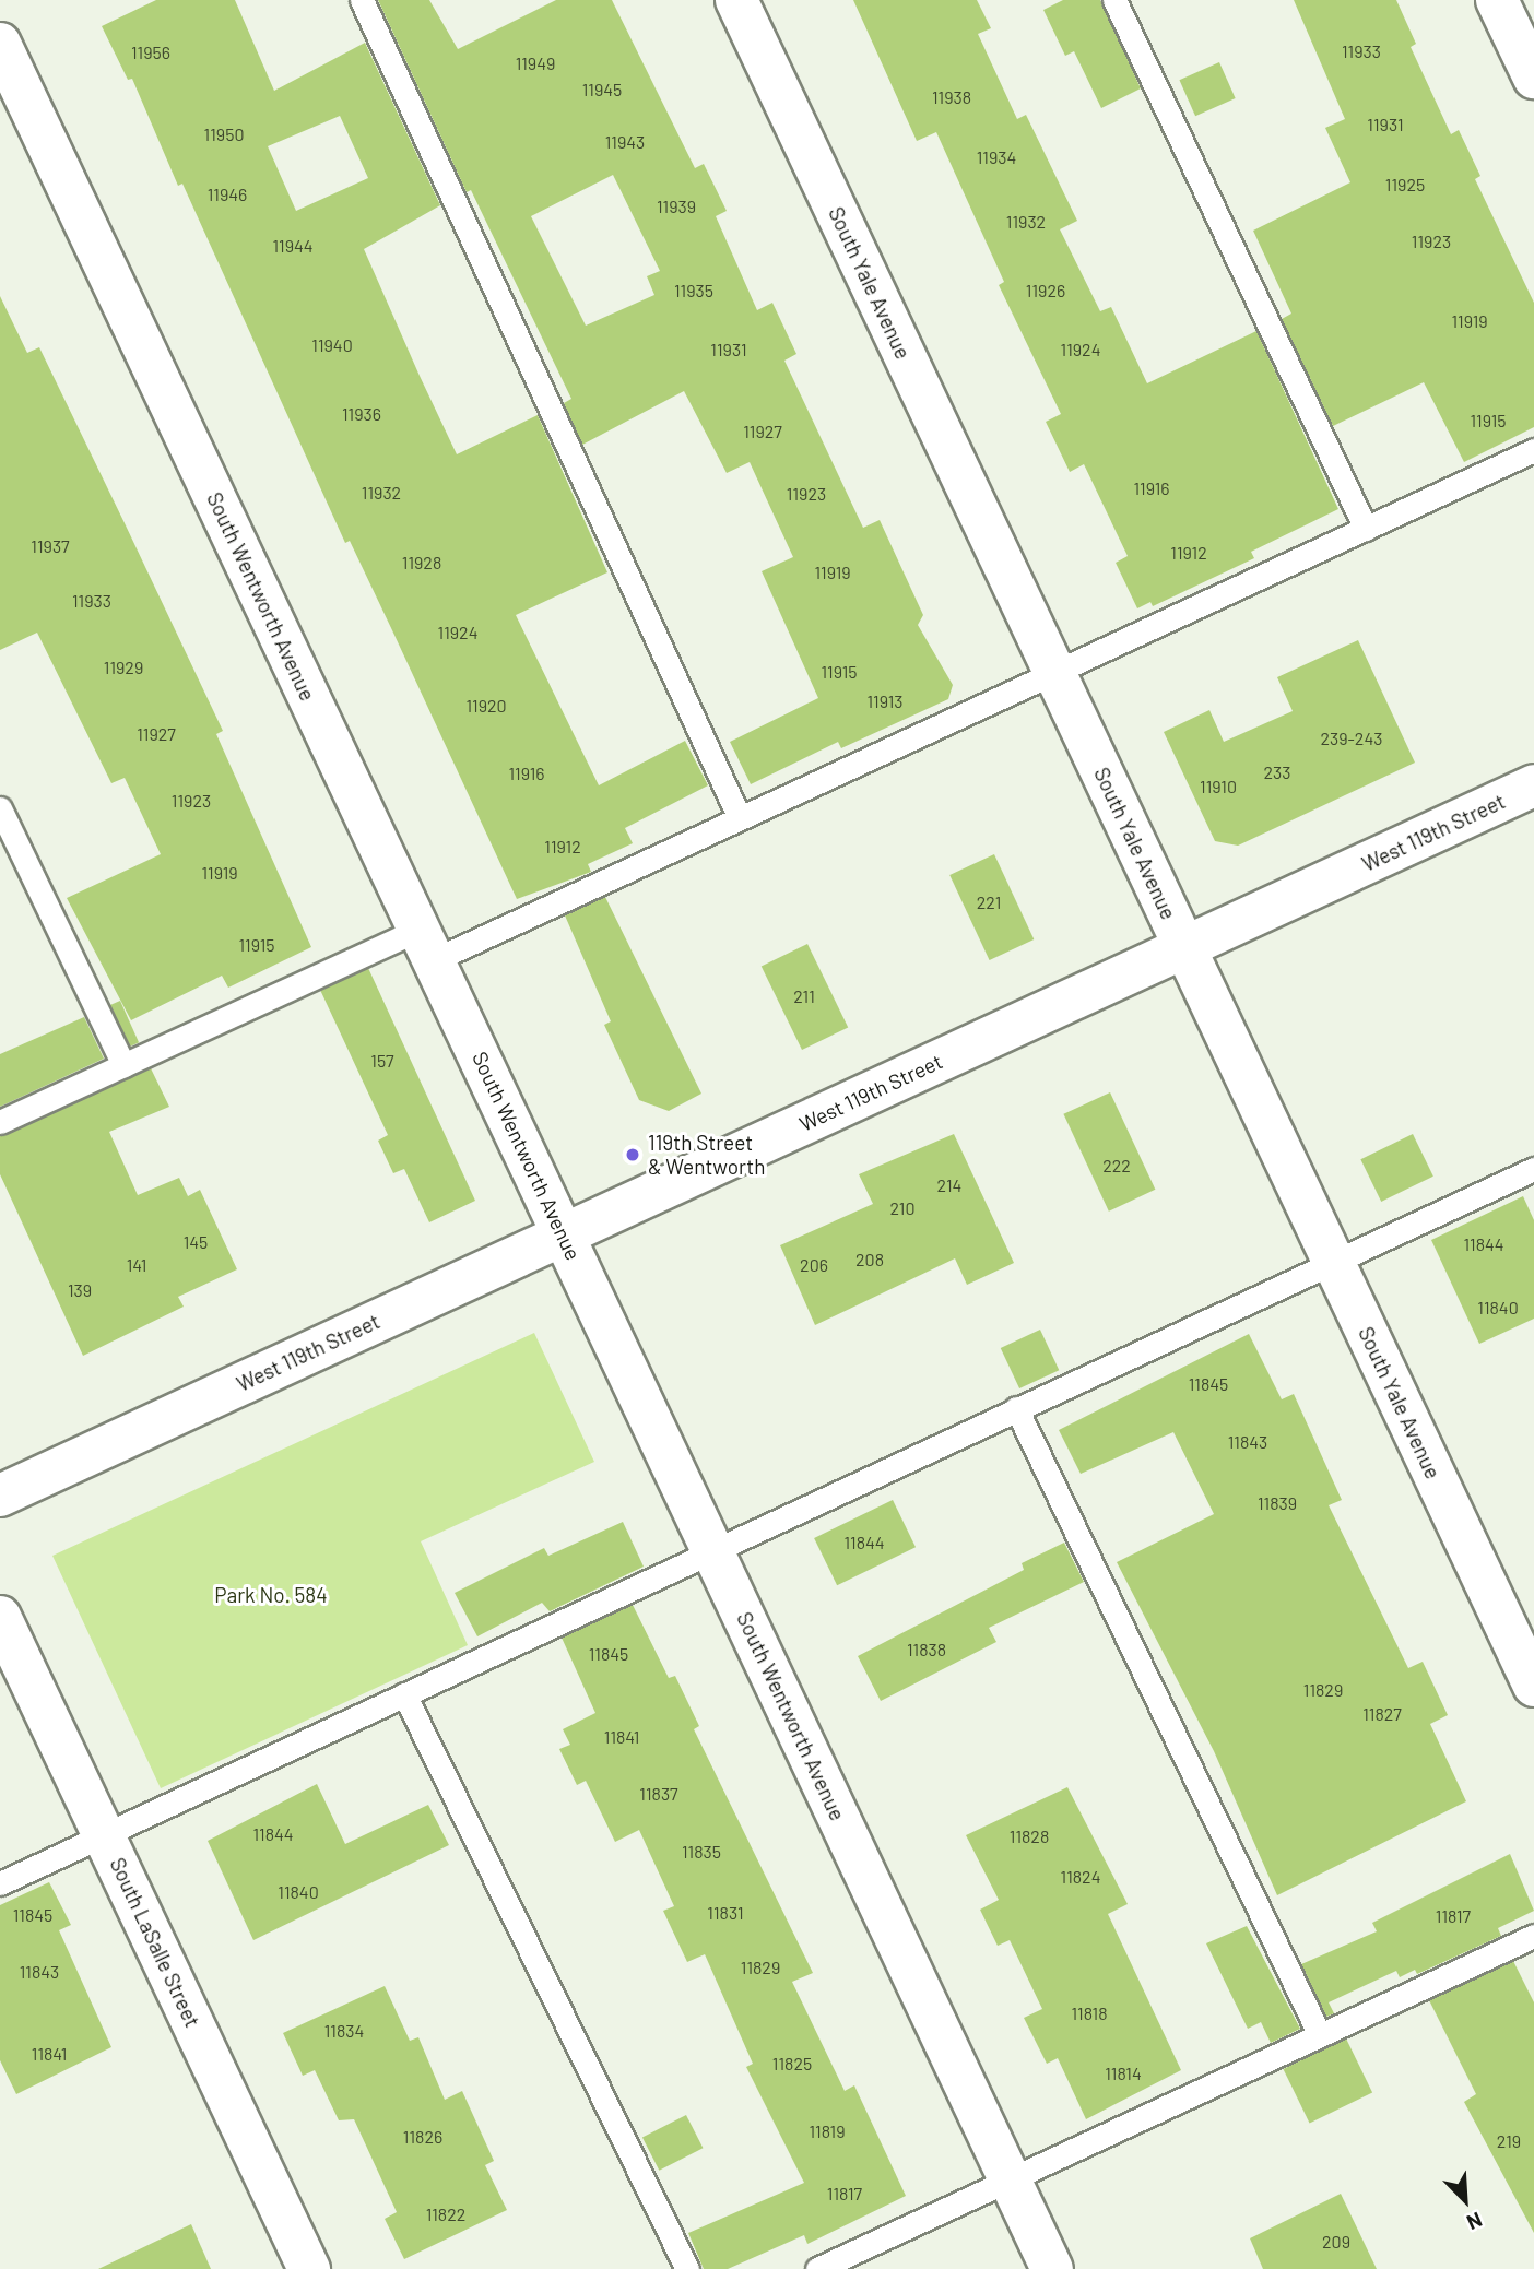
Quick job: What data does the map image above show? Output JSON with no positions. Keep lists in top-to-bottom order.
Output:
{
  "streets": {
    "street": [
      "South Yale Avenue",
      "South Wentworth Avenue",
      "West 119th Street",
      "South LaSalle Street"
    ]
  },
  "crossings": [
    ["South Yale Avenue", "West 119th Street"],
    ["South Wentworth Avenue", "West 119th Street"]
  ],
  "parks": ["Park No. 584"],
  "places": ["119th Street & Wentworth"],
  "house_numbers": [
    "11933",
    "11956",
    "11949",
    "11945",
    "11938",
    "11931",
    "11950",
    "11943",
    "11934",
    "11925",
    "11946",
    "11939",
    "11932",
    "11923",
    "11944",
    "11935",
    "11926",
    "11919",
    "11940",
    "11931",
    "11924",
    "11936",
    "11915",
    "11927",
    "11916",
    "11932",
    "11923",
    "11937",
    "11912",
    "11928",
    "11919",
    "11933",
    "11924",
    "11929",
    "11915",
    "11913",
    "11920",
    "11927",
    "239-243",
    "233",
    "11916",
    "11910",
    "11923",
    "11912",
    "11919",
    "221",
    "11915",
    "211",
    "157",
    "222",
    "214",
    "210",
    "145",
    "11844",
    "208",
    "141",
    "206",
    "139",
    "11840",
    "11845",
    "11843",
    "11839",
    "11844",
    "11838",
    "11845",
    "11829",
    "11827",
    "11841",
    "11837",
    "11844",
    "11828",
    "11835",
    "11824",
    "11840",
    "11831",
    "11845",
    "11817",
    "11829",
    "11843",
    "11818",
    "11834",
    "11841",
    "11825",
    "11814",
    "11819",
    "11826",
    "219",
    "11817",
    "11822",
    "209"
  ],
  "north": "bottom right"
}
